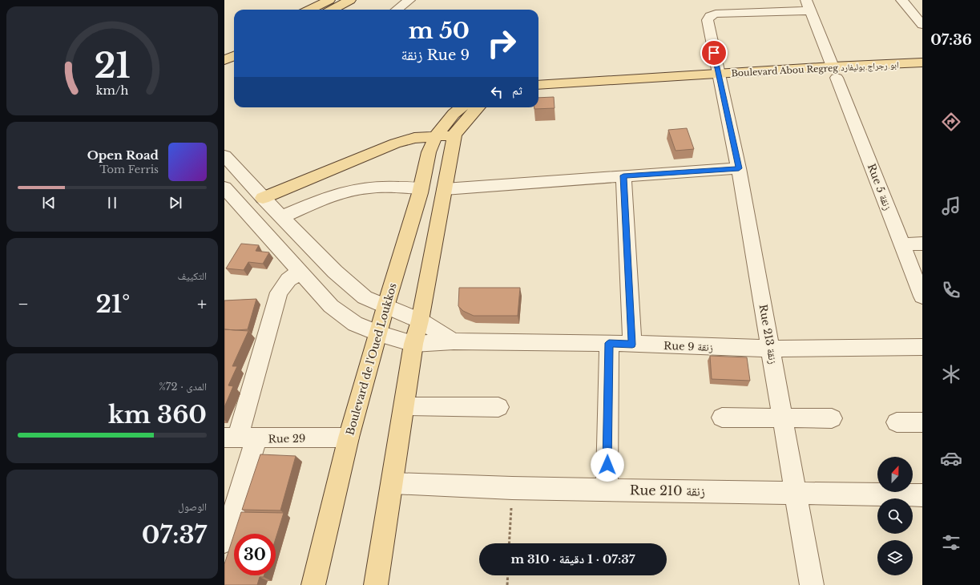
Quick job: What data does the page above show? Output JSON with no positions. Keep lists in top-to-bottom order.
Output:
{
  "streets": {
    "main road": ["Boulevard Abou Regreg ابو رجراج بوليفارد", "Boulevard de l'Oued Loukkos"],
    "street": [
      "Rue 5 زنقة",
      "Rue 213 زنقة",
      "Rue 9 زنقة",
      "Rue 29",
      "Rue 210 زنقة"
    ]
  },
  "crossings": [
    ["Boulevard Abou Regreg ابو رجراج بوليفارد", "Rue 5 زنقة"],
    ["Boulevard Abou Regreg ابو رجراج بوليفارد", "Rue 213 زنقة"],
    ["Rue 5 زنقة", "Rue 213 زنقة"],
    ["Rue 213 زنقة", "Rue 9 زنقة"],
    ["Rue 213 زنقة", "Rue 210 زنقة"],
    ["Rue 9 زنقة", "Boulevard de l'Oued Loukkos"],
    ["Boulevard de l'Oued Loukkos", "Rue 29"]
  ],
  "north": "top",
  "page": {
    "tabs": "07:36",
    "turn": ["50 m", "Rue 9 زنقة"],
    "then": "ثم",
    "song": ["Open Road", "Tom Ferris"],
    "tile": [
      "التكييف",
      ["المدى · 72%", "360 km"],
      ["الوصول", "07:37"]
    ],
    "heat": ["−", "21°", "+"],
    "limit": "30",
    "trip": "07:37 · 1 دقيقة · 310 m",
    "gauge": ["21", "km/h"]
  }
}
